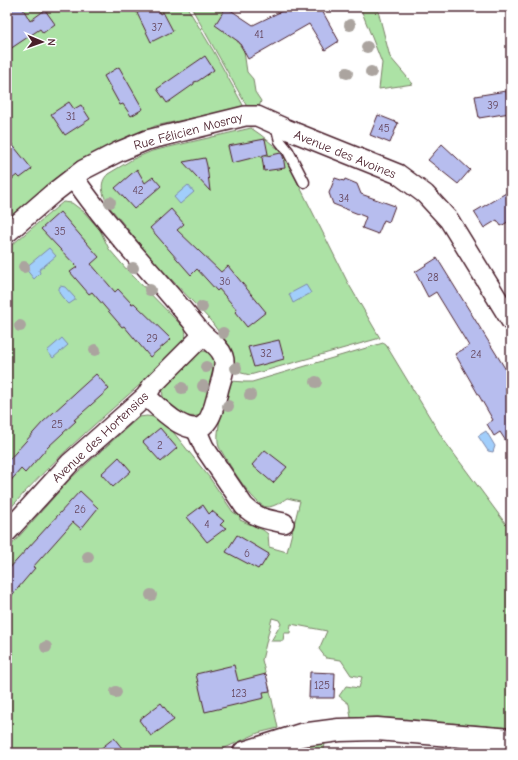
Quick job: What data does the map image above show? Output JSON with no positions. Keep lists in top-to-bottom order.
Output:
{
  "streets": {
    "street": ["Rue Félicien Mosray", "Avenue des Avoines", "Avenue des Hortensias"]
  },
  "crossings": [
    ["Rue Félicien Mosray", "Avenue des Avoines"]
  ],
  "house_numbers": [
    "37",
    "41",
    "39",
    "31",
    "45",
    "42",
    "34",
    "35",
    "28",
    "36",
    "29",
    "32",
    "24",
    "25",
    "2",
    "26",
    "4",
    "6",
    "125",
    "123"
  ],
  "north": "right"
}
